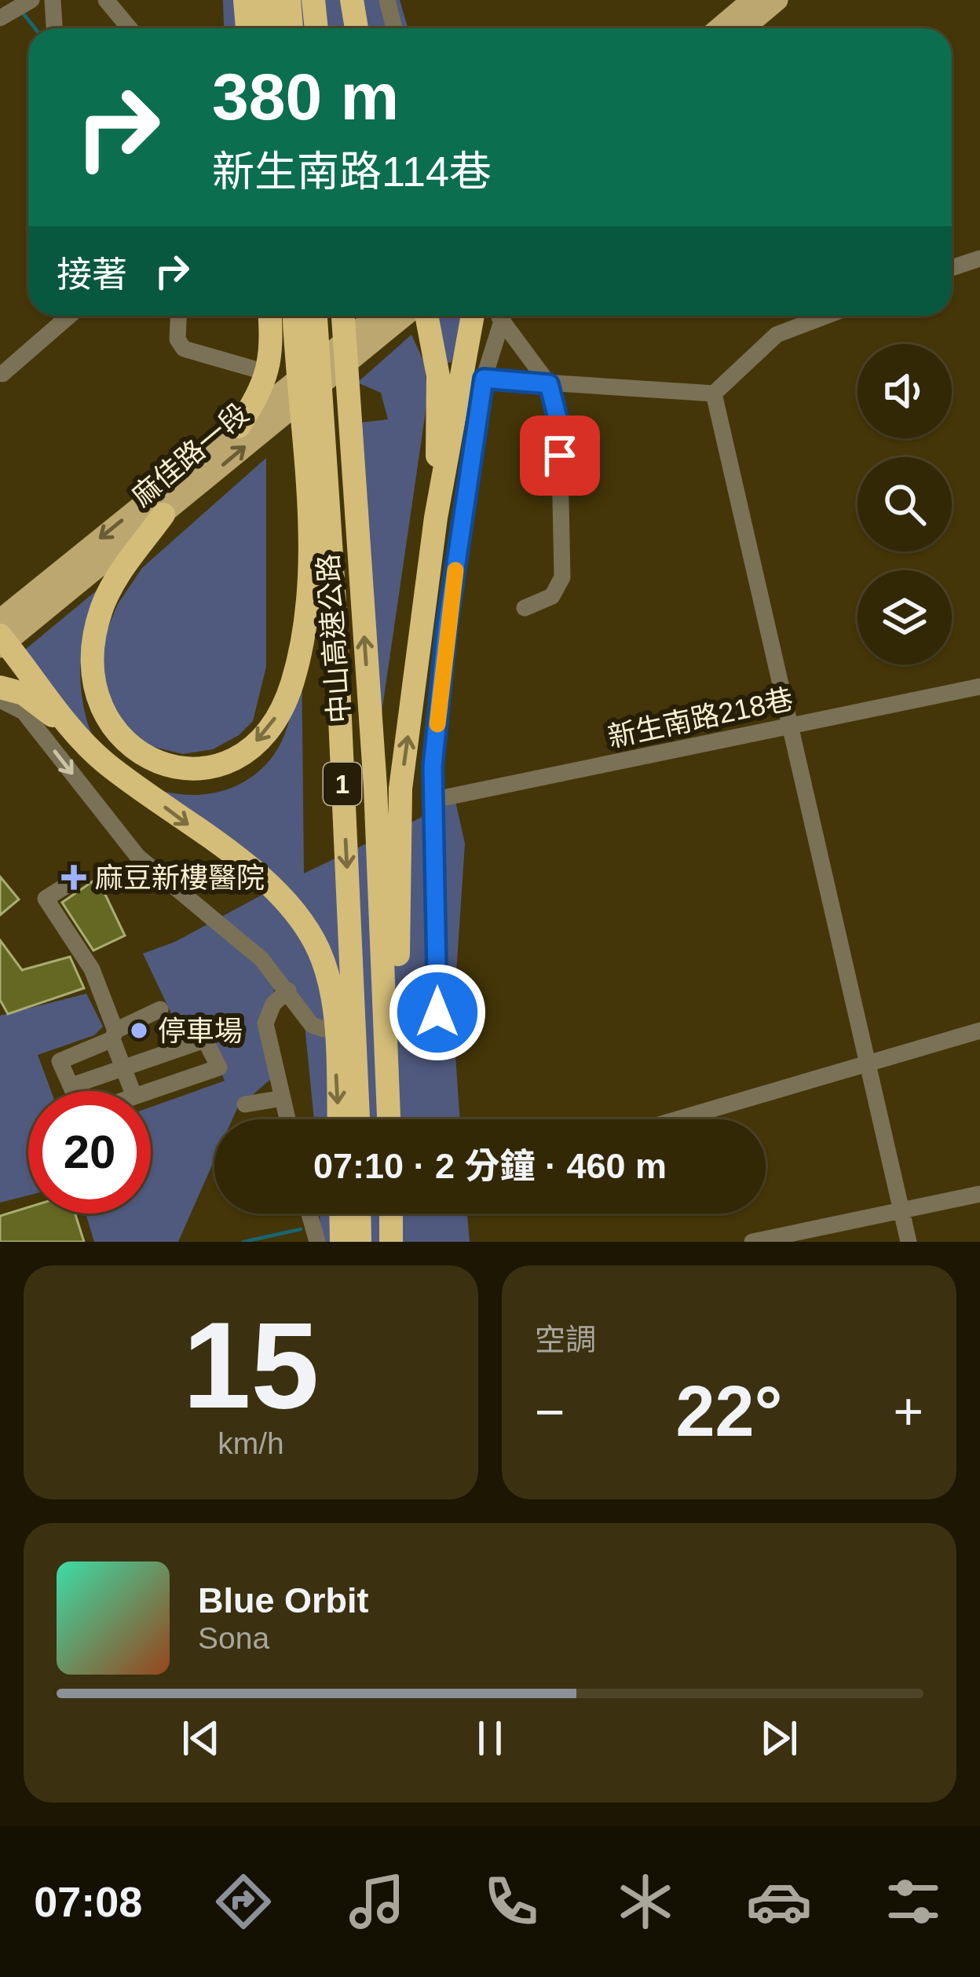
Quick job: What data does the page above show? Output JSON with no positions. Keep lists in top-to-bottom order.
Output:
{
  "streets": {
    "highway": ["中山高速公路", "1"],
    "main road": ["麻佳路一段"],
    "street": ["新生南路218巷"]
  },
  "places": {
    "health": ["麻豆新樓醫院"],
    "other": ["停車場"]
  },
  "page": {
    "turn": ["380 m", "新生南路114巷"],
    "then": "接著",
    "limit": "20",
    "trip": "07:10 · 2 分鐘 · 460 m",
    "tile": [
      ["15", "km/h"],
      "空調"
    ],
    "heat": ["−", "22°", "+"],
    "song": ["Blue Orbit", "Sona"],
    "tabs": "07:08"
  }
}
